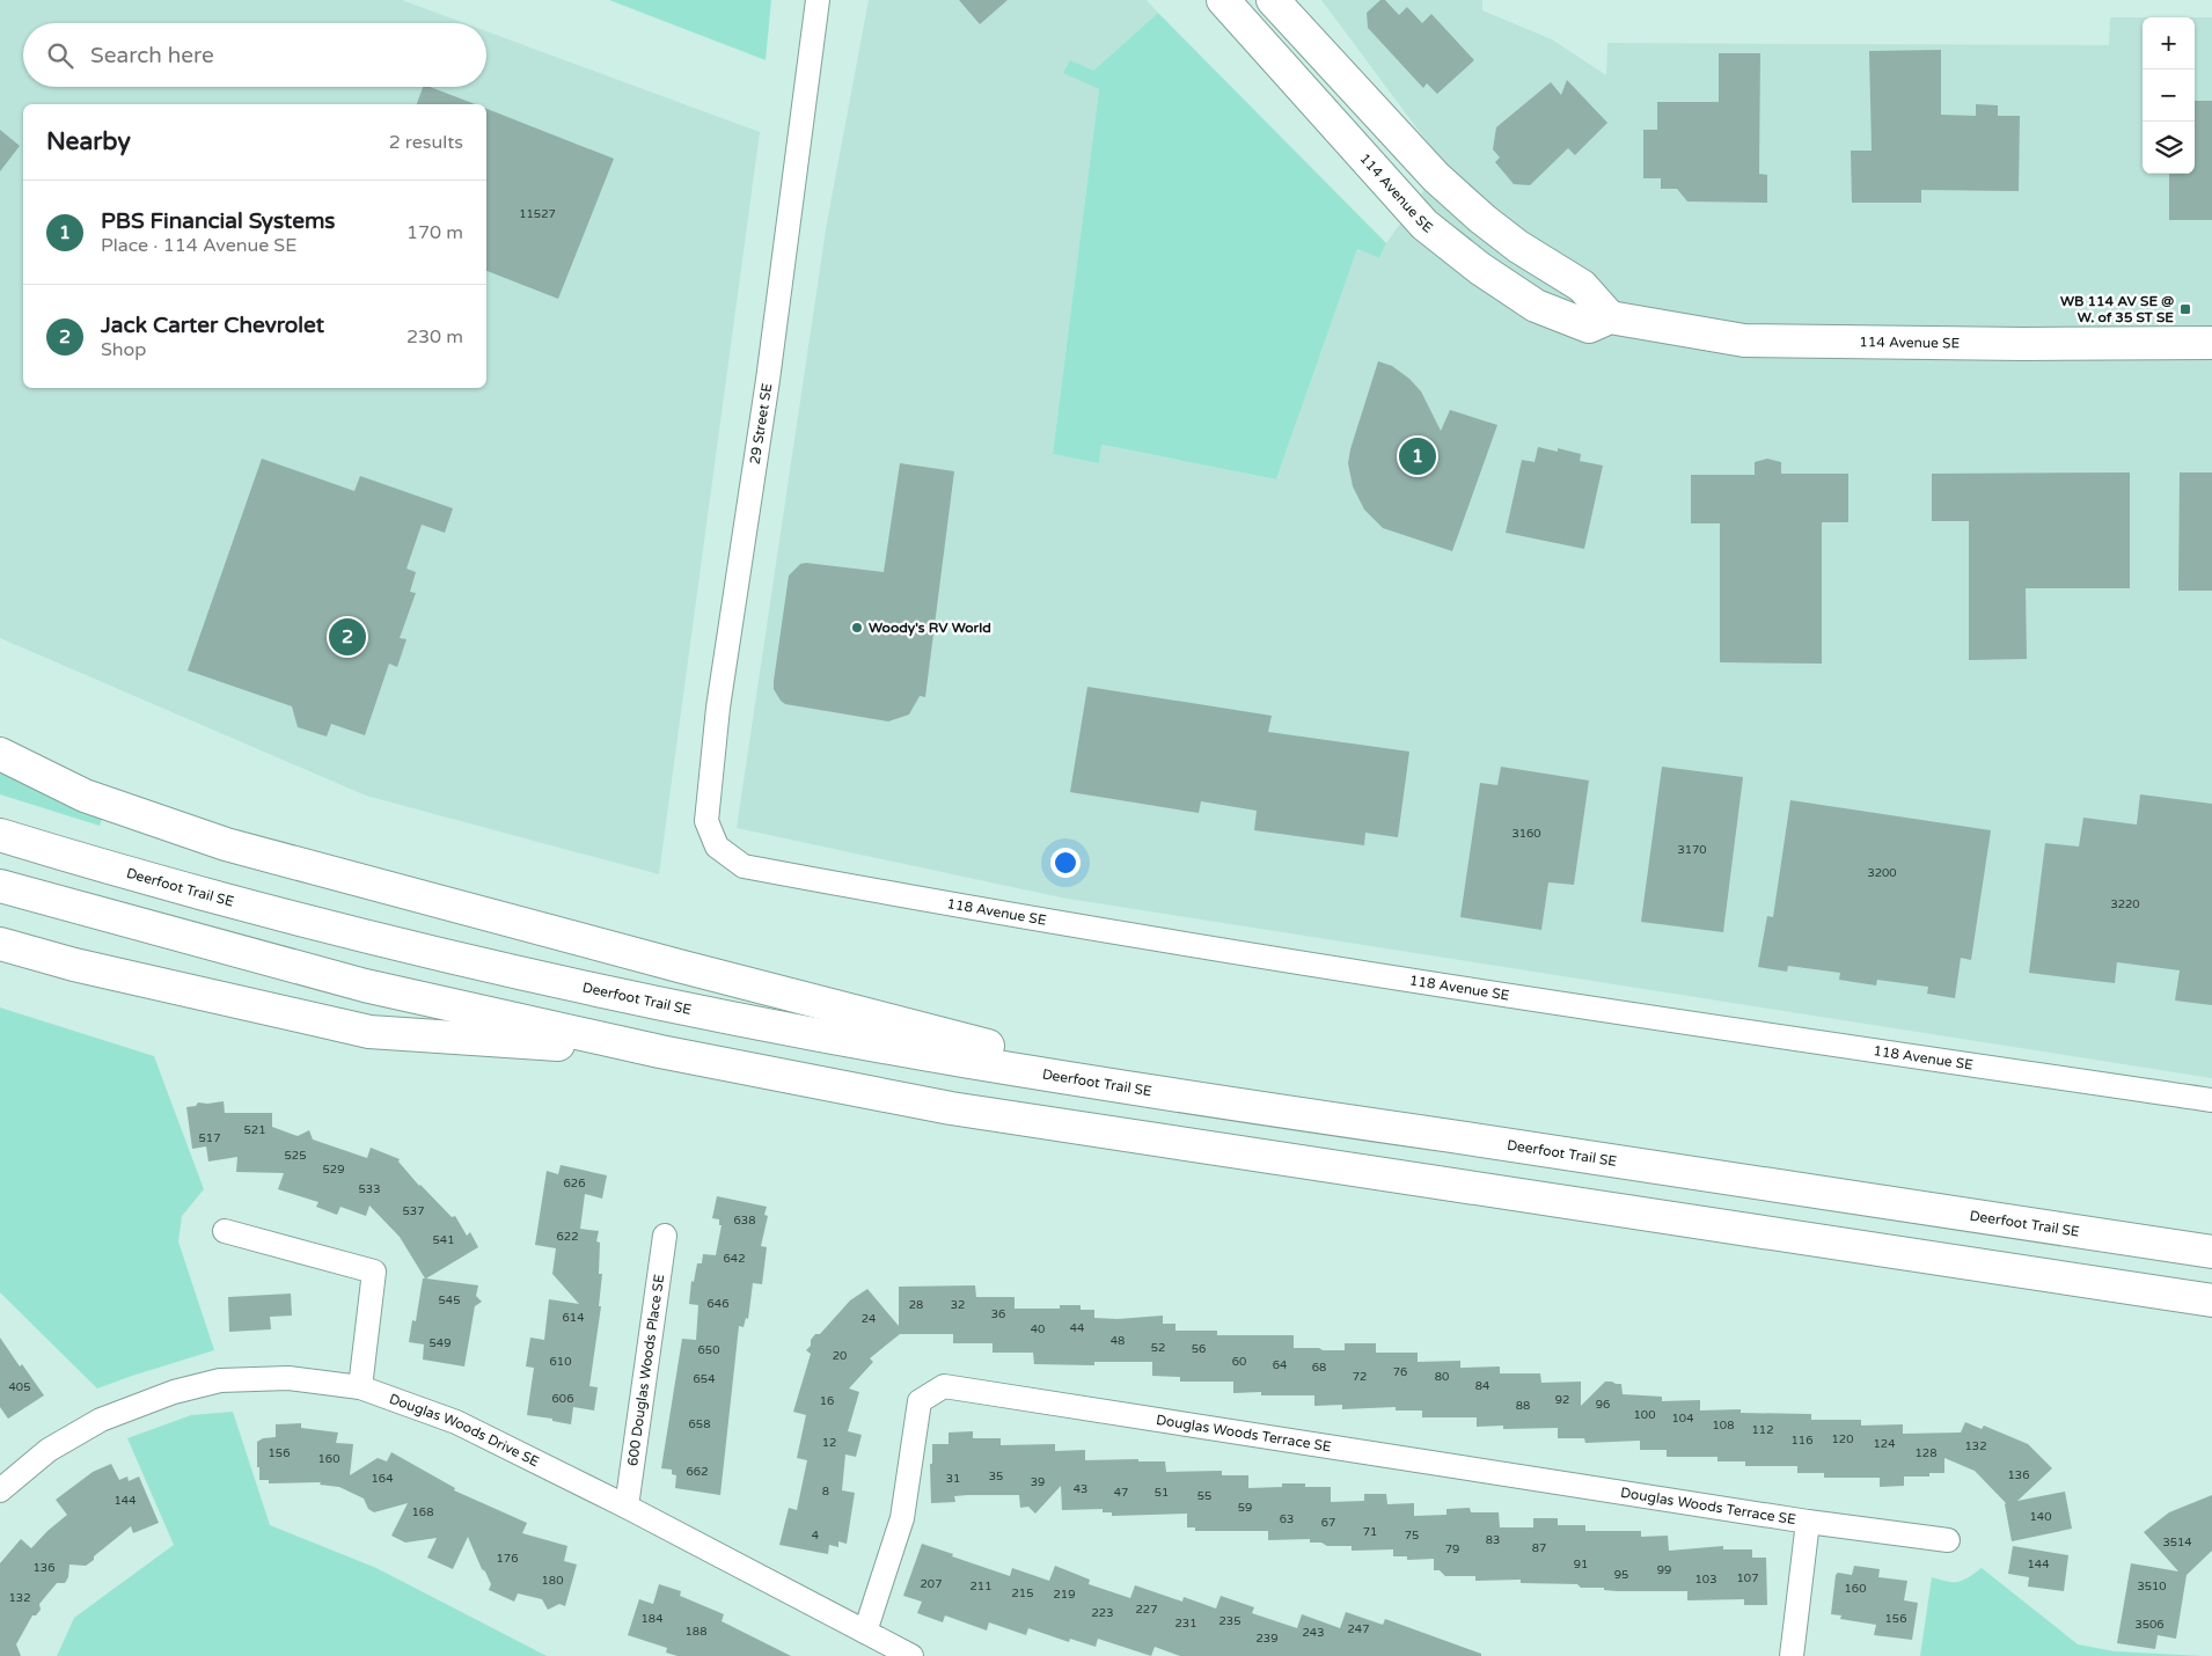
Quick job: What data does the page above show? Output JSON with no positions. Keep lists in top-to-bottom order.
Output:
{
  "streets": {
    "main road": ["114 Avenue SE", "Deerfoot Trail SE"],
    "street": [
      "29 Street SE",
      "118 Avenue SE",
      "600 Douglas Woods Place SE",
      "Douglas Woods Drive SE",
      "Douglas Woods Terrace SE"
    ]
  },
  "crossings": [
    ["29 Street SE", "118 Avenue SE"],
    ["600 Douglas Woods Place SE", "Douglas Woods Drive SE"],
    ["Douglas Woods Drive SE", "Douglas Woods Terrace SE"]
  ],
  "places": {
    "transit": ["WB 114 AV SE @ W. of 35 ST SE"],
    "other": ["Woody's RV World"]
  },
  "house_numbers": [
    "11527",
    "3160",
    "3170",
    "3200",
    "3220",
    "521",
    "517",
    "525",
    "529",
    "626",
    "533",
    "537",
    "638",
    "622",
    "541",
    "642",
    "545",
    "646",
    "28",
    "32",
    "36",
    "614",
    "24",
    "44",
    "40",
    "48",
    "549",
    "52",
    "56",
    "650",
    "20",
    "610",
    "60",
    "64",
    "68",
    "76",
    "72",
    "80",
    "654",
    "84",
    "405",
    "606",
    "92",
    "16",
    "96",
    "88",
    "100",
    "104",
    "658",
    "108",
    "112",
    "120",
    "116",
    "12",
    "124",
    "132",
    "156",
    "128",
    "160",
    "662",
    "136",
    "35",
    "164",
    "31",
    "39",
    "43",
    "8",
    "47",
    "51",
    "55",
    "144",
    "59",
    "168",
    "140",
    "63",
    "67",
    "71",
    "4",
    "75",
    "83",
    "3514",
    "87",
    "79",
    "176",
    "91",
    "144",
    "136",
    "99",
    "95",
    "107",
    "103",
    "180",
    "207",
    "211",
    "3510",
    "160",
    "215",
    "219",
    "132",
    "227",
    "223",
    "184",
    "156",
    "235",
    "231",
    "3506",
    "247",
    "188",
    "243",
    "239"
  ],
  "page": {
    "map_buttons": ["+", "−"],
    "search": "Search here",
    "heading": ["Nearby", "2 results"],
    "list": [
      {
        "mark": "1",
        "name": "PBS Financial Systems",
        "note": "Place · 114 Avenue SE",
        "value": "170 m"
      },
      {
        "mark": "2",
        "name": "Jack Carter Chevrolet",
        "note": "Shop",
        "value": "230 m"
      }
    ],
    "pins": ["1", "2"]
  }
}
